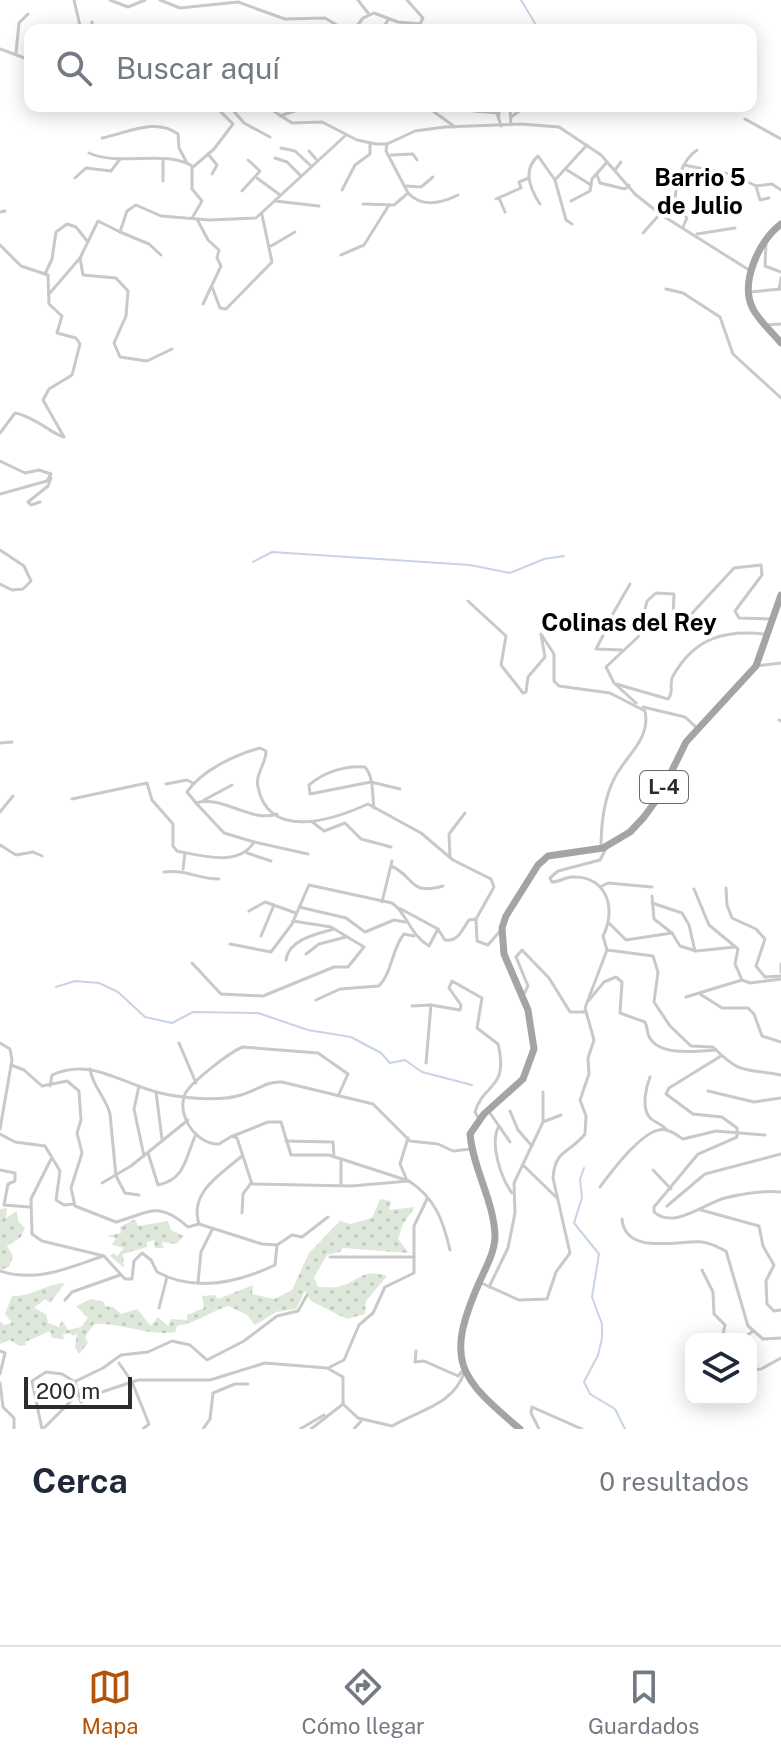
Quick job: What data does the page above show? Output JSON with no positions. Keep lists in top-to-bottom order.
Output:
{
  "streets": {
    "main road": ["L-4"]
  },
  "districts": ["Barrio 5 de Julio", "Colinas del Rey"],
  "scale_bar": "200 m",
  "page": {
    "search": "Buscar aquí",
    "scale": "200 m",
    "heading": ["Cerca", "0 resultados"],
    "nav": ["Mapa", "Cómo llegar", "Guardados"]
  }
}
